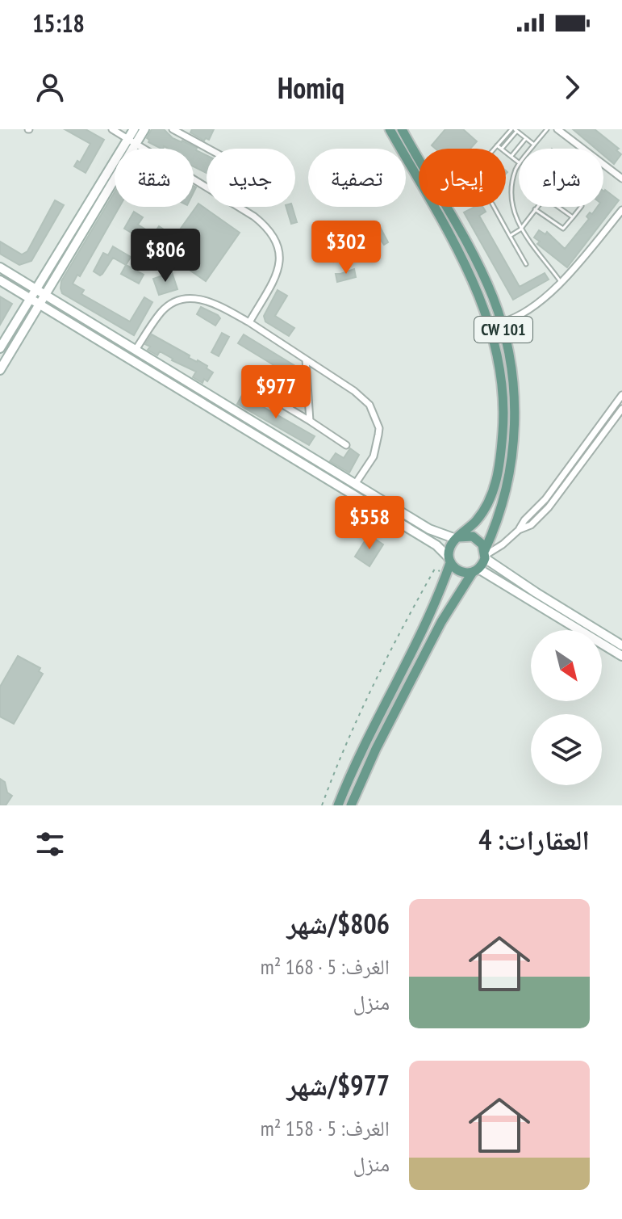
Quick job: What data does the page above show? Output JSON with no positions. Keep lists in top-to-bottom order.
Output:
{
  "streets": {
    "main road": ["CW 101"]
  },
  "north": "bottom right",
  "page": {
    "status": "15:18",
    "header": "Homiq",
    "chip": [
      "شراء",
      "إيجار",
      "تصفية",
      "جديد",
      "شقة"
    ],
    "price": [
      "$302",
      "$806",
      "$977",
      "$558"
    ],
    "heading": "العقارات: 4",
    "list": [
      {
        "name": "$806/شهر",
        "note": "الغرف: 5 · 168 m² · منزل"
      },
      {
        "name": "$977/شهر",
        "note": "الغرف: 5 · 158 m² · منزل"
      }
    ]
  }
}
